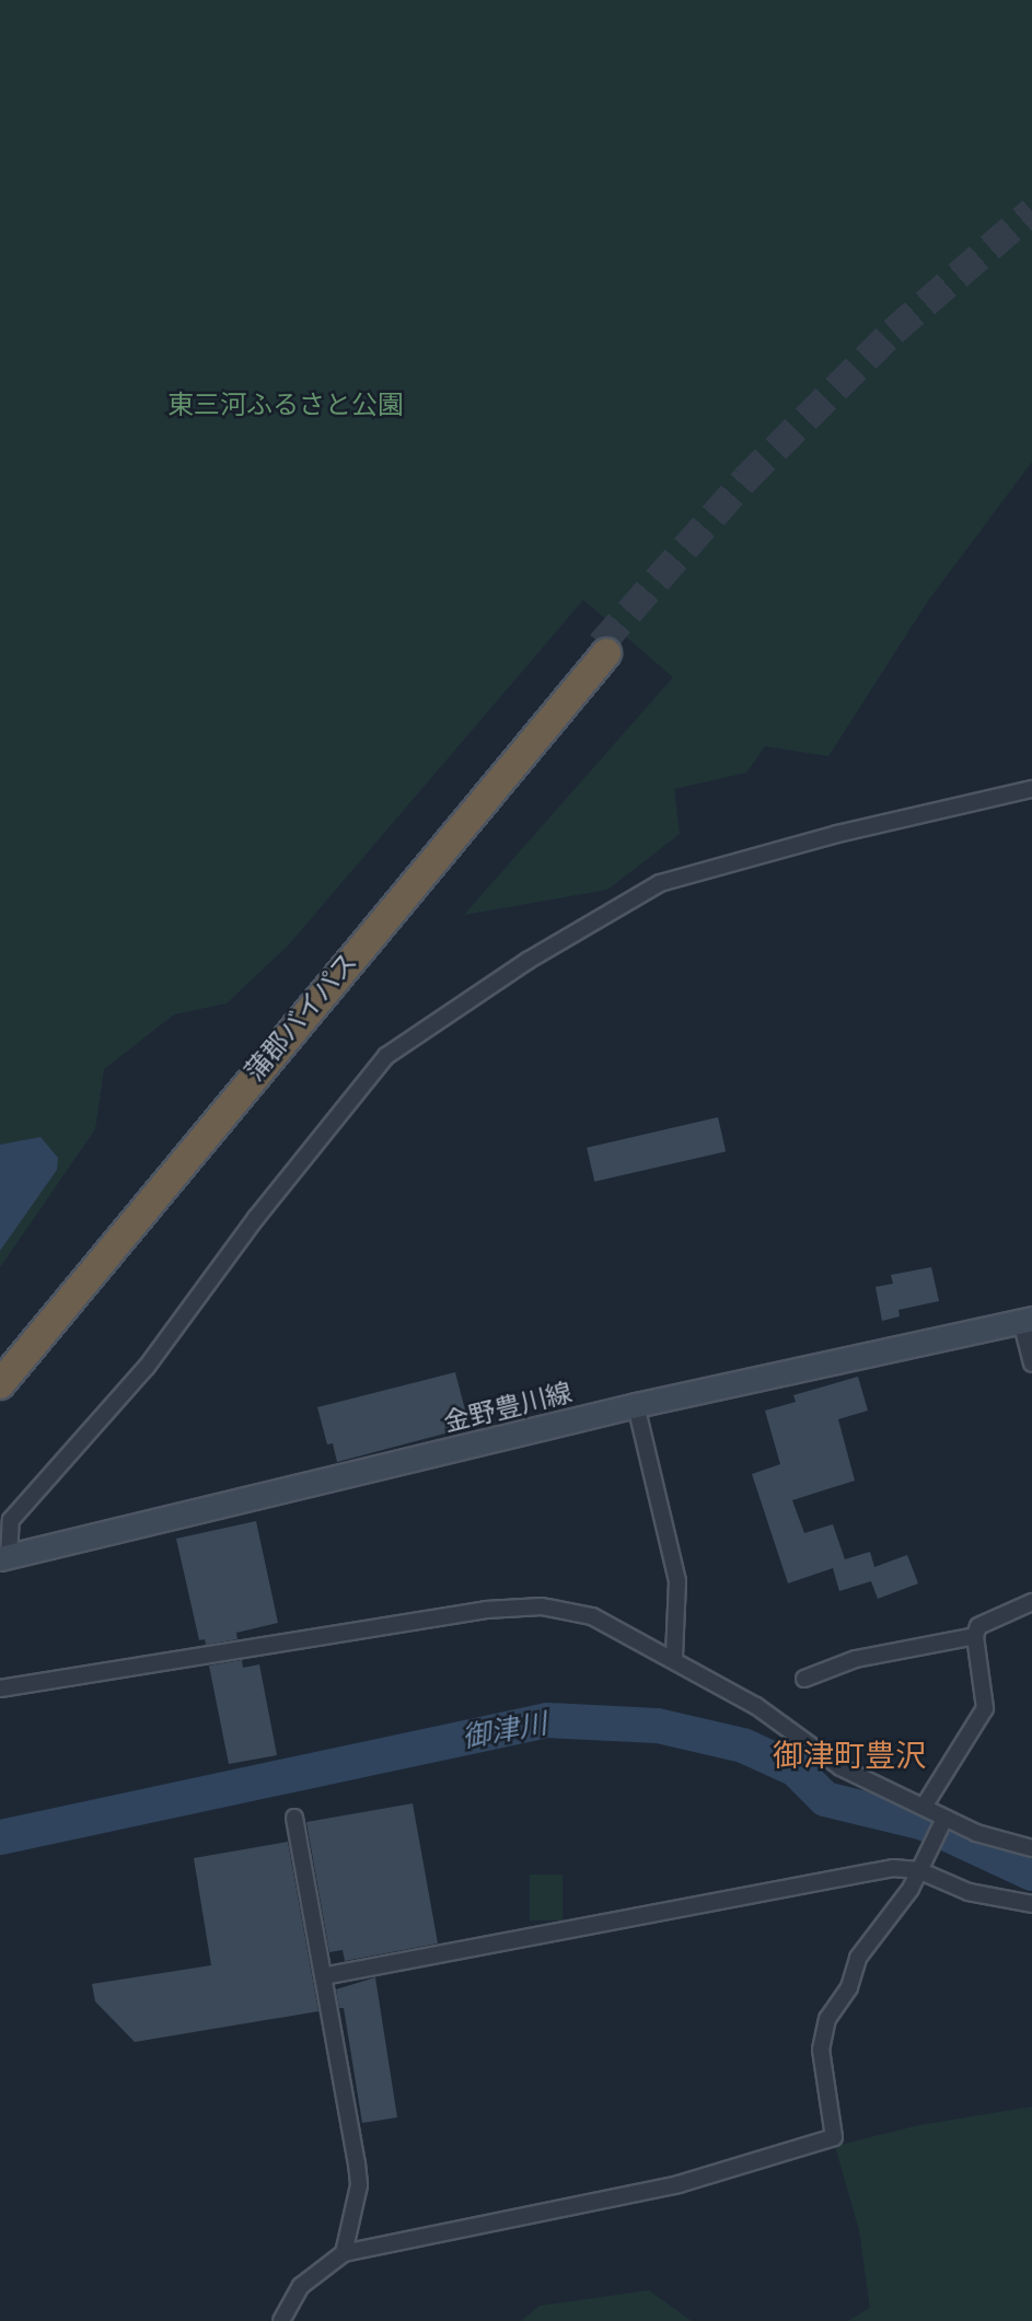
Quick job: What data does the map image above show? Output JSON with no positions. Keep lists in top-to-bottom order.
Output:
{
  "streets": {
    "highway": ["蒲郡バイパス"],
    "main road": ["金野豊川線"]
  },
  "districts": ["御津町豊沢"],
  "water": ["御津川"],
  "parks": ["東三河ふるさと公園"]
}
